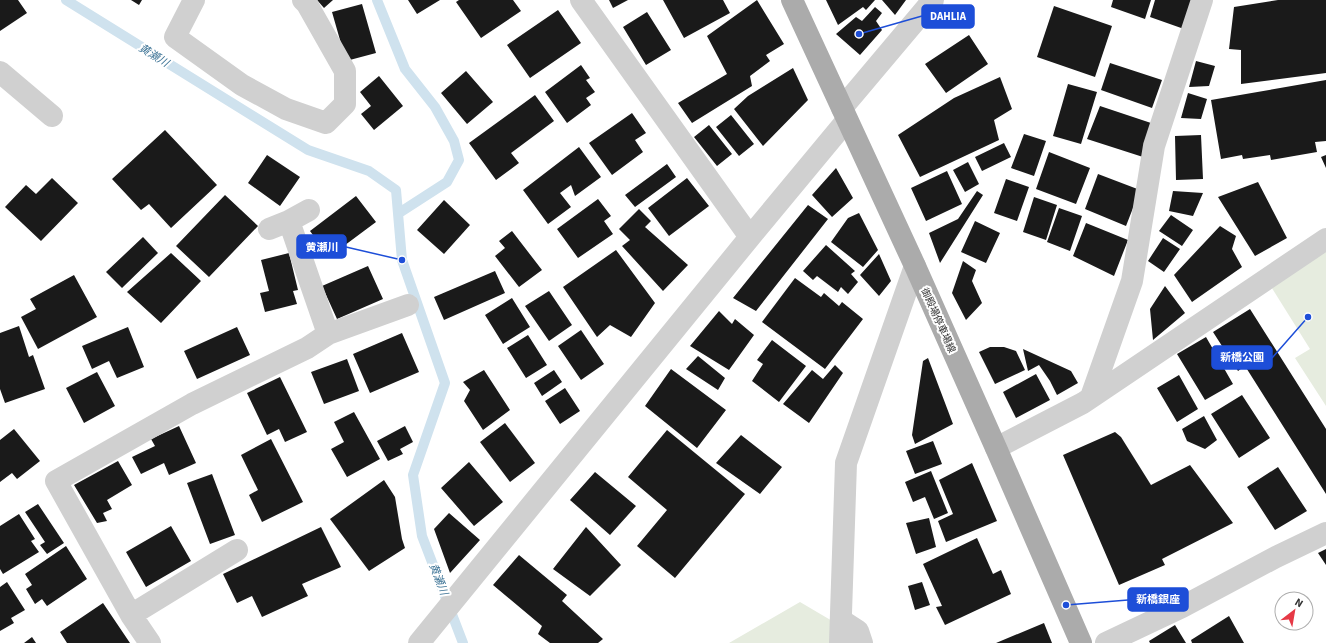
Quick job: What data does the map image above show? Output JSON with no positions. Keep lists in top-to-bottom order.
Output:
{
  "streets": {
    "main road": ["御殿場停車場線"]
  },
  "water": ["黄瀬川"],
  "places": [
    "DAHLIA",
    "黄瀬川",
    "新橋公園",
    "新橋銀座"
  ],
  "north": "top right"
}
